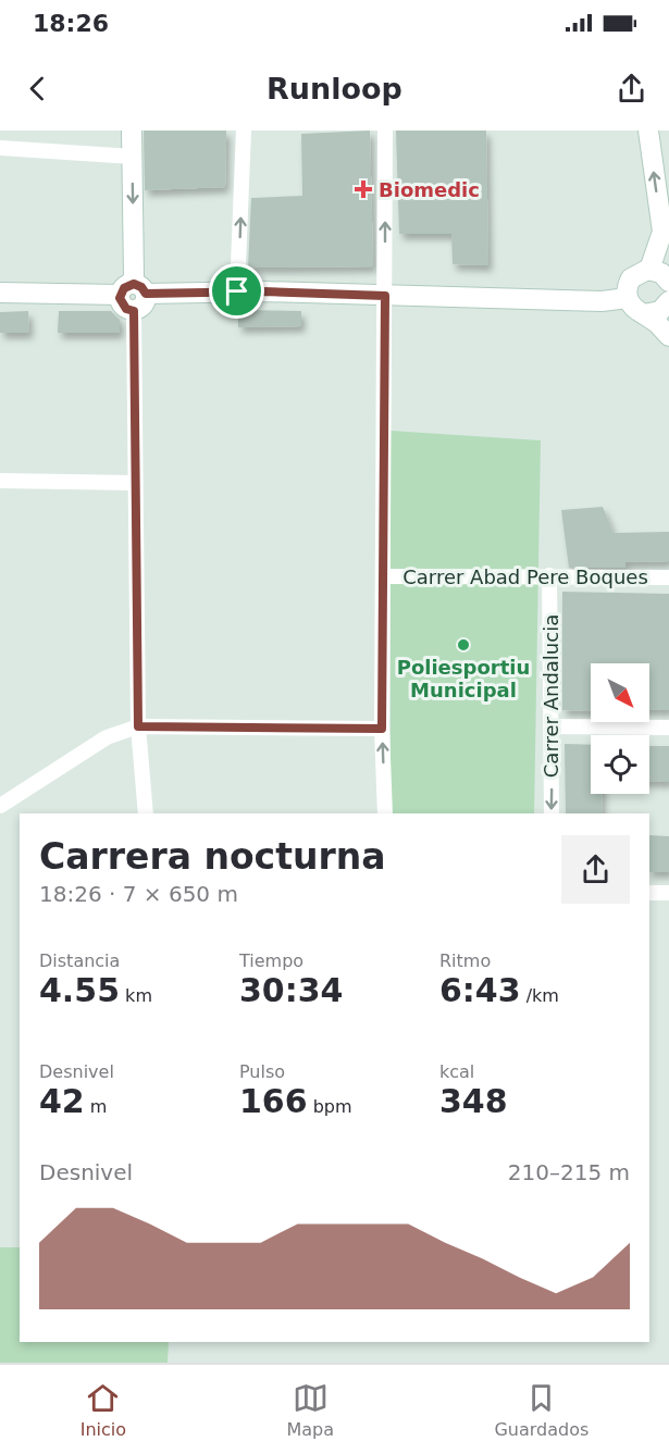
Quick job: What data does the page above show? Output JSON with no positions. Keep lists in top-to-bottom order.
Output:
{
  "streets": {
    "street": ["Carrer Abad Pere Boques", "Carrer Andalucia"]
  },
  "crossings": [
    ["Carrer Abad Pere Boques", "Carrer Andalucia"]
  ],
  "one_way": ["Carrer Andalucia"],
  "places": {
    "health": ["Biomedic"],
    "other": ["Poliesportiu Municipal"]
  },
  "north": "bottom right",
  "page": {
    "status": "18:26",
    "header": "Runloop",
    "heading": ["Carrera nocturna", "18:26 · 7 × 650 m"],
    "stats": [
      ["Distancia", "4.55 km"],
      ["Tiempo", "30:34"],
      ["Ritmo", "6:43 /km"],
      ["Desnivel", "42 m"],
      ["Pulso", "166 bpm"],
      ["kcal", "348"]
    ],
    "chart": ["Desnivel", "210–215 m"],
    "tabs": ["Inicio", "Mapa", "Guardados"]
  }
}
